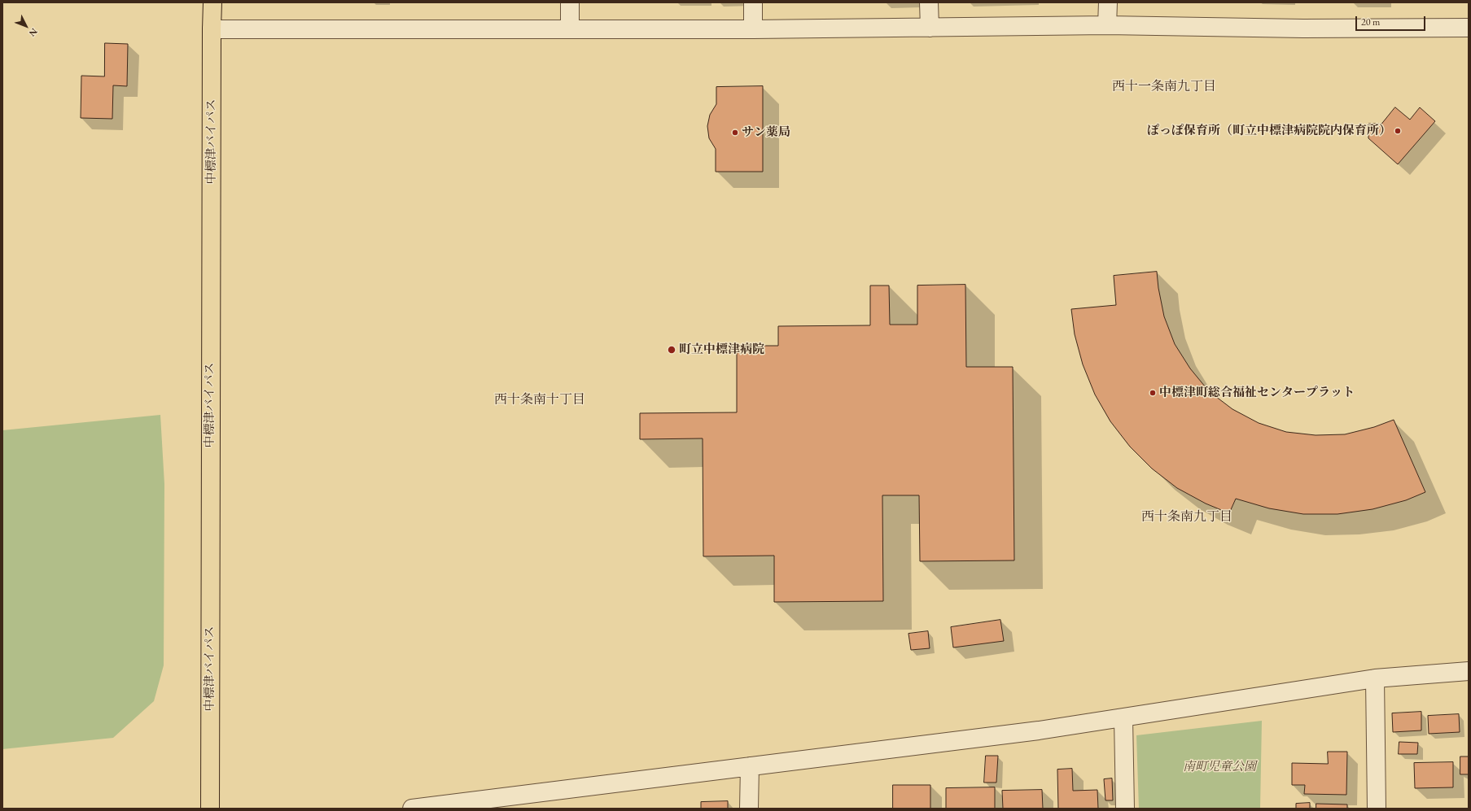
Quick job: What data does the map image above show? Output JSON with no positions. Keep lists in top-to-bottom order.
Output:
{
  "streets": {
    "highway": ["中標津バイパス"]
  },
  "districts": ["西十一条南九丁目", "西十条南十丁目", "西十条南九丁目"],
  "parks": ["南町児童公園"],
  "places": [
    "ぽっぽ保育所（町立中標津病院院内保育所）",
    "サン薬局",
    "町立中標津病院",
    "中標津町総合福祉センタープラット"
  ],
  "scale_bar": "20 m",
  "north": "bottom right"
}
